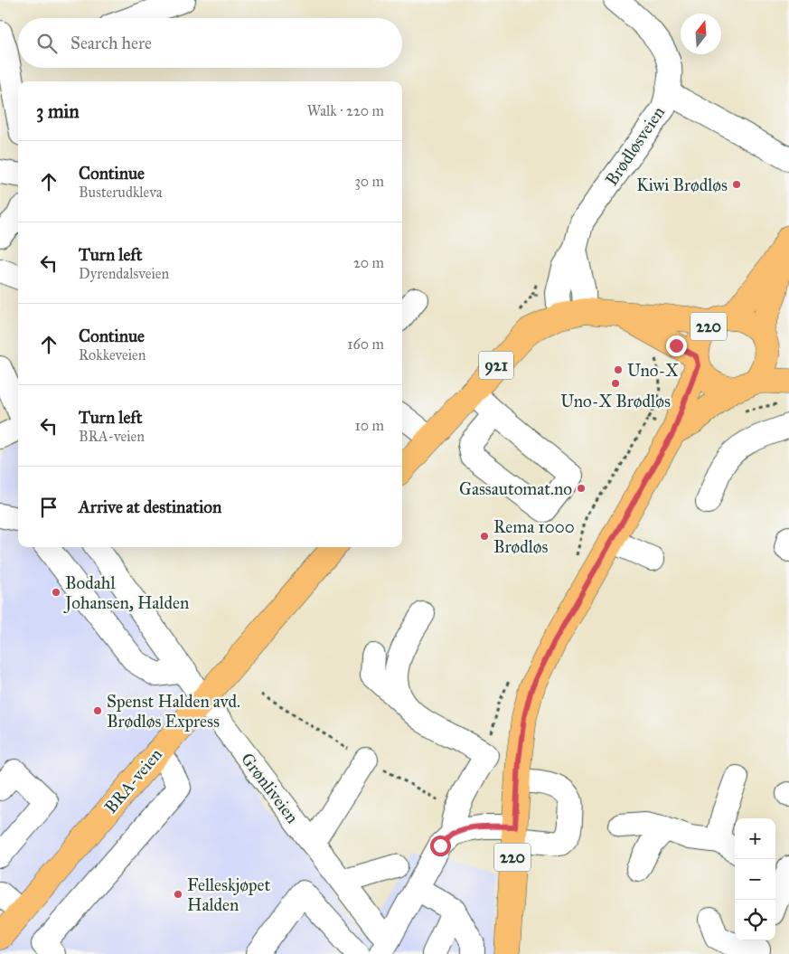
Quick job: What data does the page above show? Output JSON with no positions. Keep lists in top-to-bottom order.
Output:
{
  "streets": {
    "main road": ["220", "921", "BRA-veien"],
    "street": ["Brødløsveien", "Grønliveien"]
  },
  "crossings": [
    ["Brødløsveien", "921"],
    ["220", "921"],
    ["BRA-veien", "Grønliveien"]
  ],
  "places": [
    "Kiwi Brødløs",
    "Uno-X",
    "Uno-X Brødløs",
    "Gassautomat.no",
    "Rema 1000 Brødløs",
    "Bodahl Johansen, Halden",
    "Spenst Halden avd. Brødløs Express",
    "Felleskjøpet Halden"
  ],
  "north": "top",
  "page": {
    "search": "Search here",
    "heading": ["3 min", "Walk · 220 m"],
    "list": [
      ["Continue", "Busterudkleva", "30 m"],
      ["Turn left", "Dyrendalsveien", "20 m"],
      ["Continue", "Rokkeveien", "160 m"],
      ["Turn left", "BRA-veien", "10 m"],
      "Arrive at destination"
    ],
    "map_buttons": ["+", "−"]
  }
}
